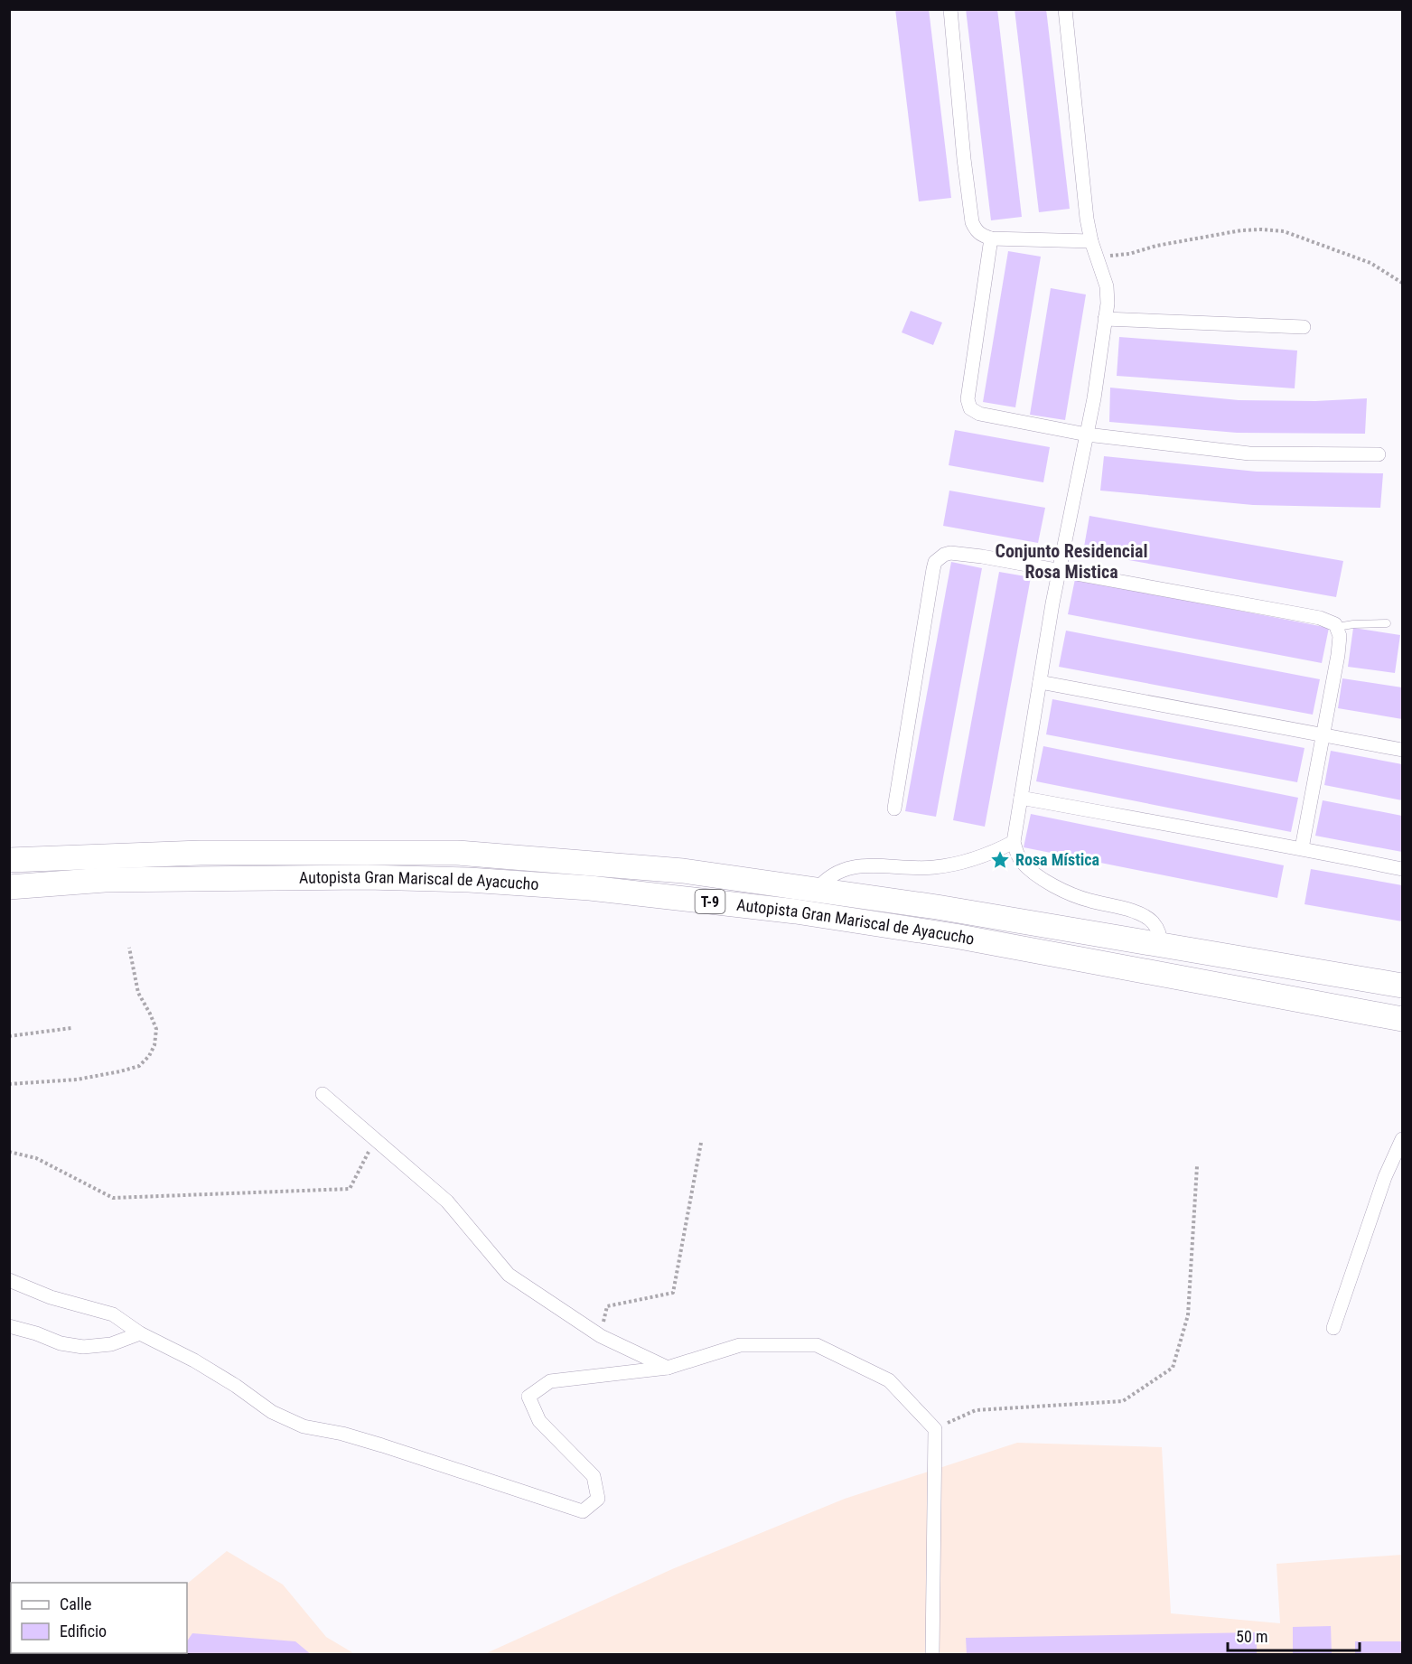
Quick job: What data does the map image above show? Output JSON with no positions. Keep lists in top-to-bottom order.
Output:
{
  "streets": {
    "highway": ["Autopista Gran Mariscal de Ayacucho", "T-9"]
  },
  "districts": ["Conjunto Residencial Rosa Mistica"],
  "places": {
    "place": ["Rosa Mística"]
  },
  "legend": ["Calle", "Edificio"],
  "scale_bar": "50 m"
}
